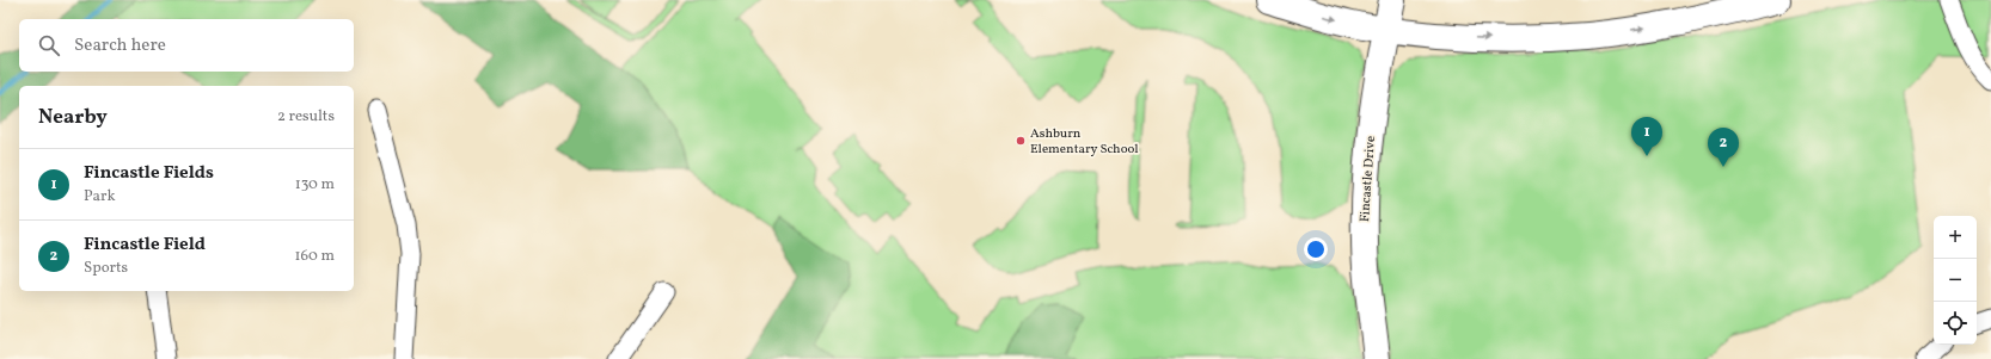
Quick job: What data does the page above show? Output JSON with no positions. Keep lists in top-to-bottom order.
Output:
{
  "streets": {
    "main road": ["Fincastle Drive"]
  },
  "places": ["Ashburn Elementary School"],
  "page": {
    "search": "Search here",
    "heading": ["Nearby", "2 results"],
    "pins": ["1", "2"],
    "list": [
      {
        "mark": "1",
        "name": "Fincastle Fields",
        "note": "Park",
        "value": "130 m"
      },
      {
        "mark": "2",
        "name": "Fincastle Field",
        "note": "Sports",
        "value": "160 m"
      }
    ],
    "map_buttons": ["+", "−"]
  }
}
